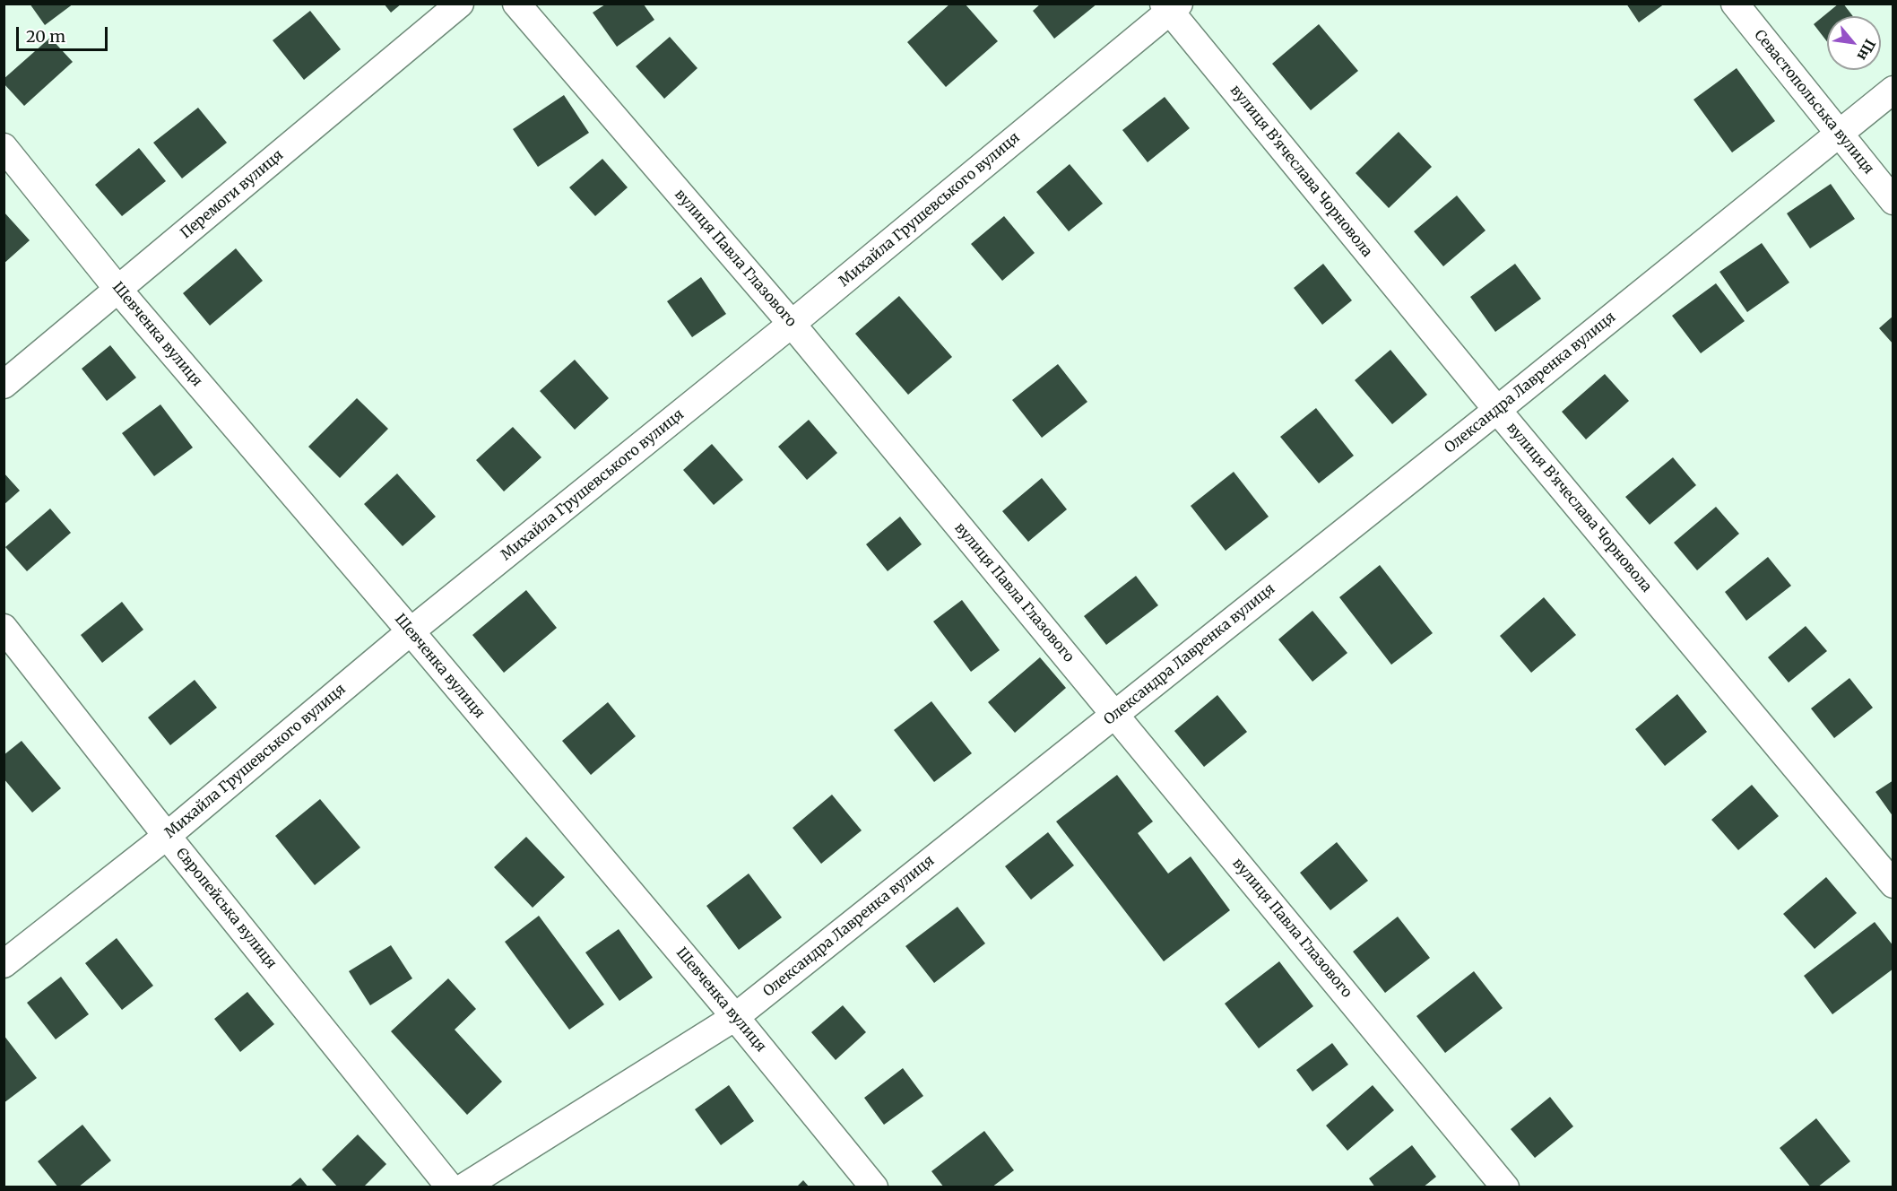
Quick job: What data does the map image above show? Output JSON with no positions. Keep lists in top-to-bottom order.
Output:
{
  "streets": {
    "street": [
      "Севастопольська вулиця",
      "вулиця В’ячеслава Чорновола",
      "Перемоги вулиця",
      "Михайла Грушевського вулиця",
      "вулиця Павла Глазового",
      "Шевченка вулиця",
      "Олександра Лавренка вулиця",
      "Європейська вулиця"
    ]
  },
  "crossings": [
    ["Севастопольська вулиця", "Олександра Лавренка вулиця"],
    ["вулиця В’ячеслава Чорновола", "Михайла Грушевського вулиця"],
    ["вулиця В’ячеслава Чорновола", "Олександра Лавренка вулиця"],
    ["Перемоги вулиця", "Шевченка вулиця"],
    ["Михайла Грушевського вулиця", "вулиця Павла Глазового"],
    ["Михайла Грушевського вулиця", "Шевченка вулиця"],
    ["Михайла Грушевського вулиця", "Європейська вулиця"],
    ["вулиця Павла Глазового", "Олександра Лавренка вулиця"],
    ["Шевченка вулиця", "Олександра Лавренка вулиця"]
  ],
  "scale_bar": "20 m",
  "north": "bottom right"
}
